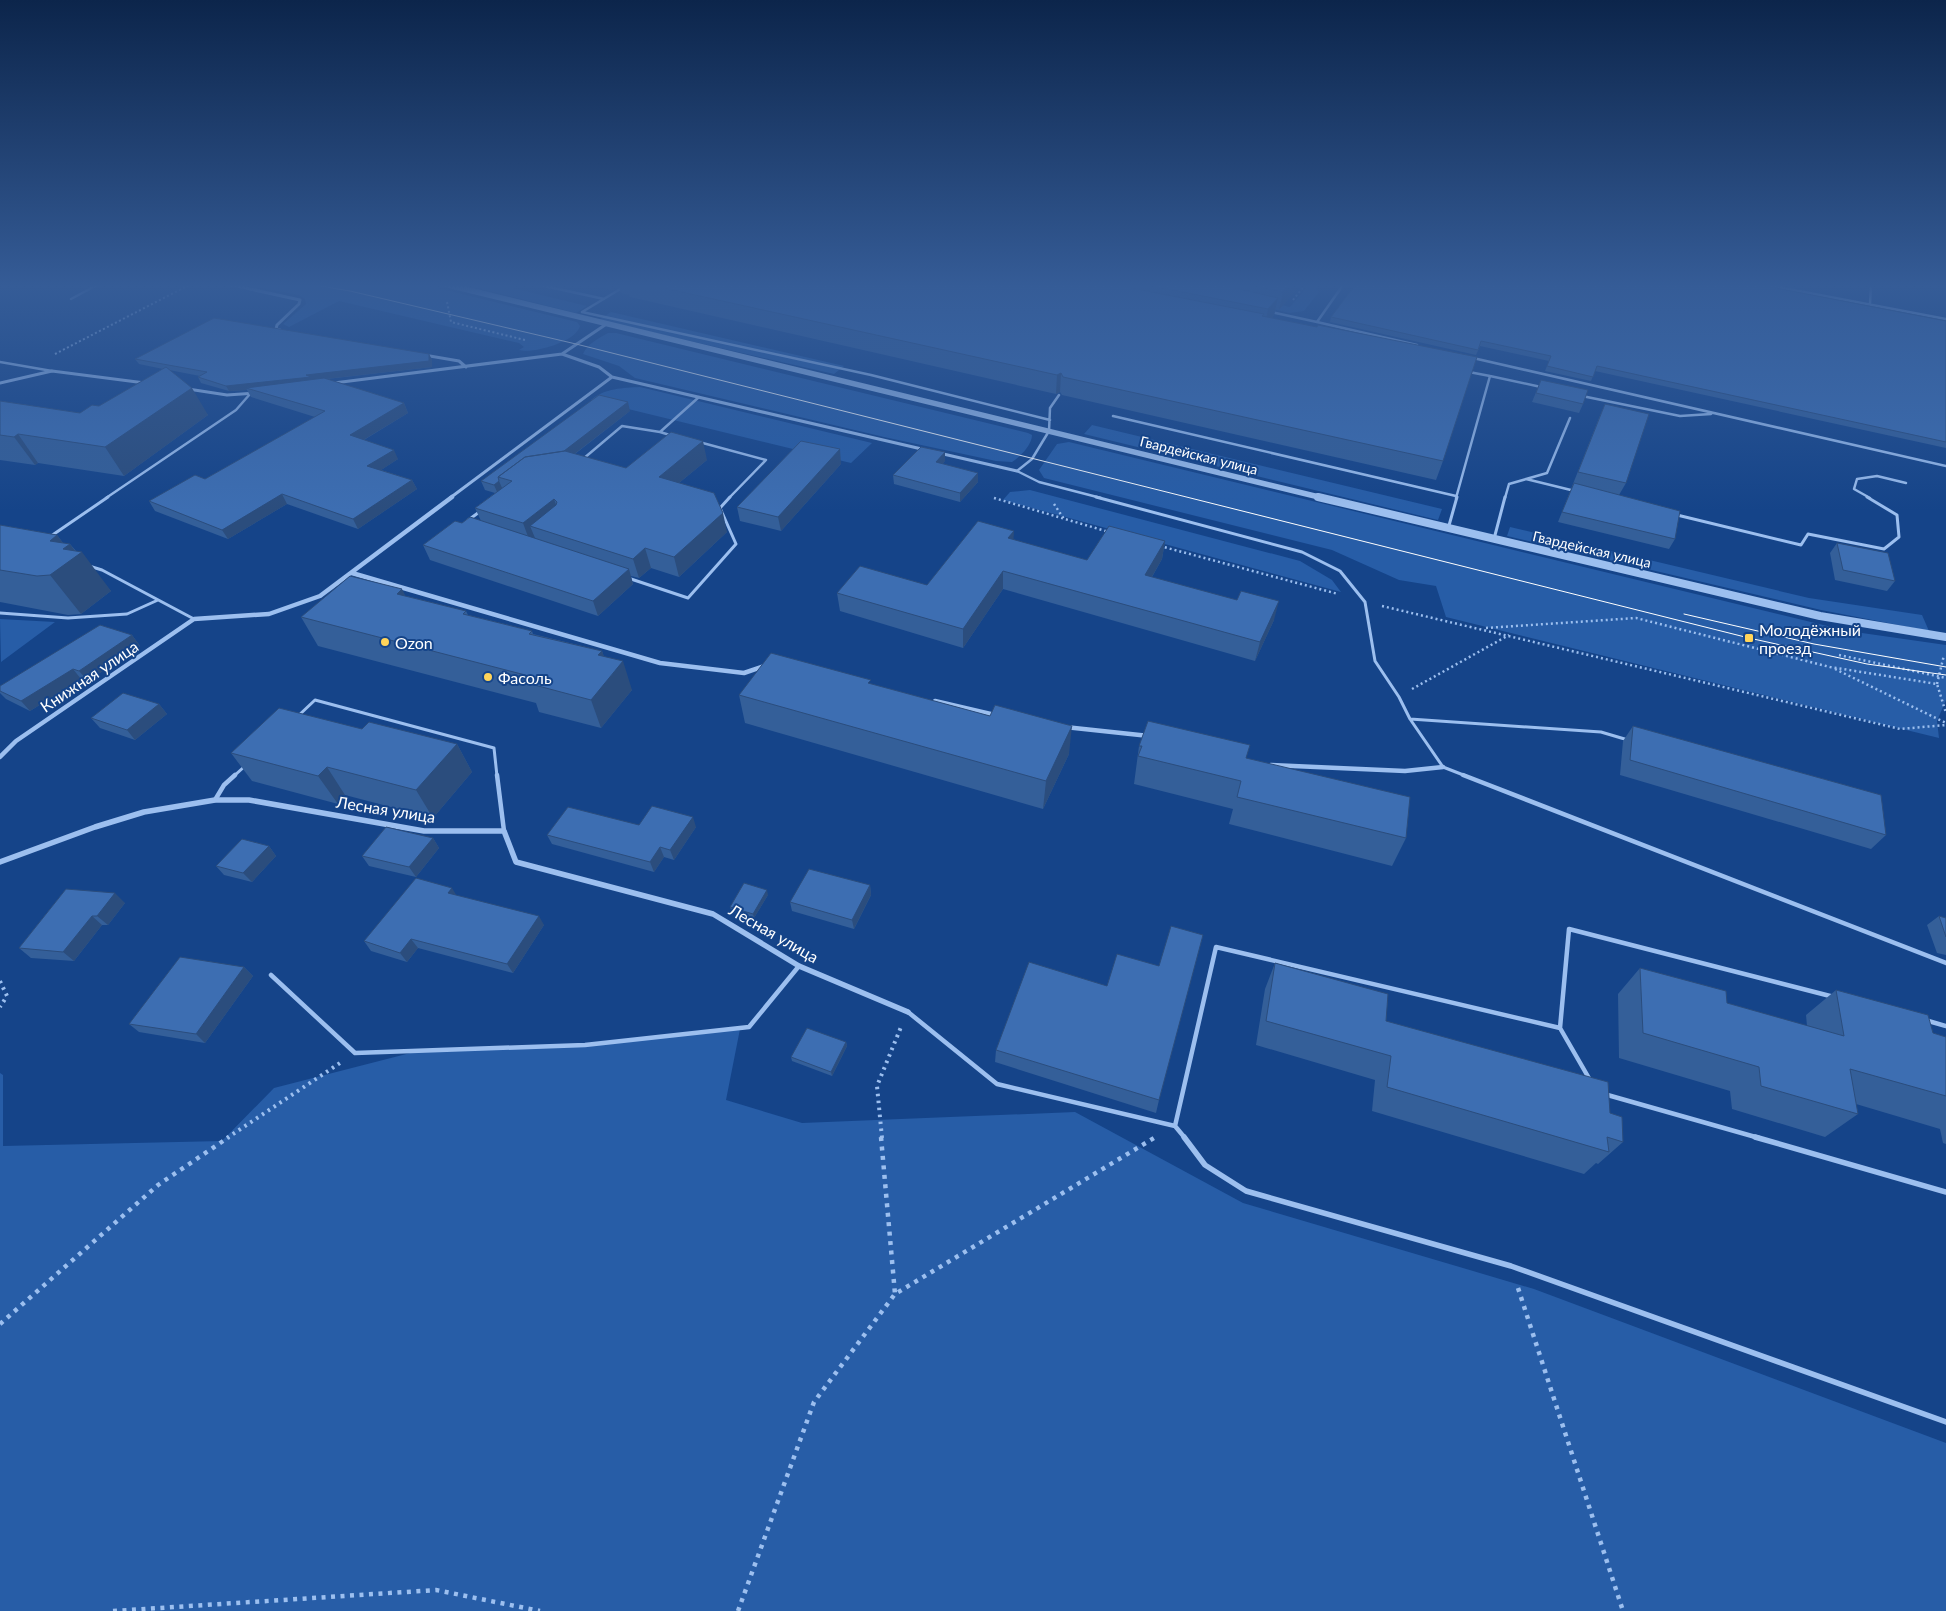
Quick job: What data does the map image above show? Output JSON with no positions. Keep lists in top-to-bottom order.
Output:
{
  "streets": {
    "street": ["Гвардейская улица", "Книжная улица", "Лесная улица"]
  },
  "places": {
    "transit": ["Молодёжный проезд"],
    "other": ["Ozon", "Фасоль"]
  }
}
